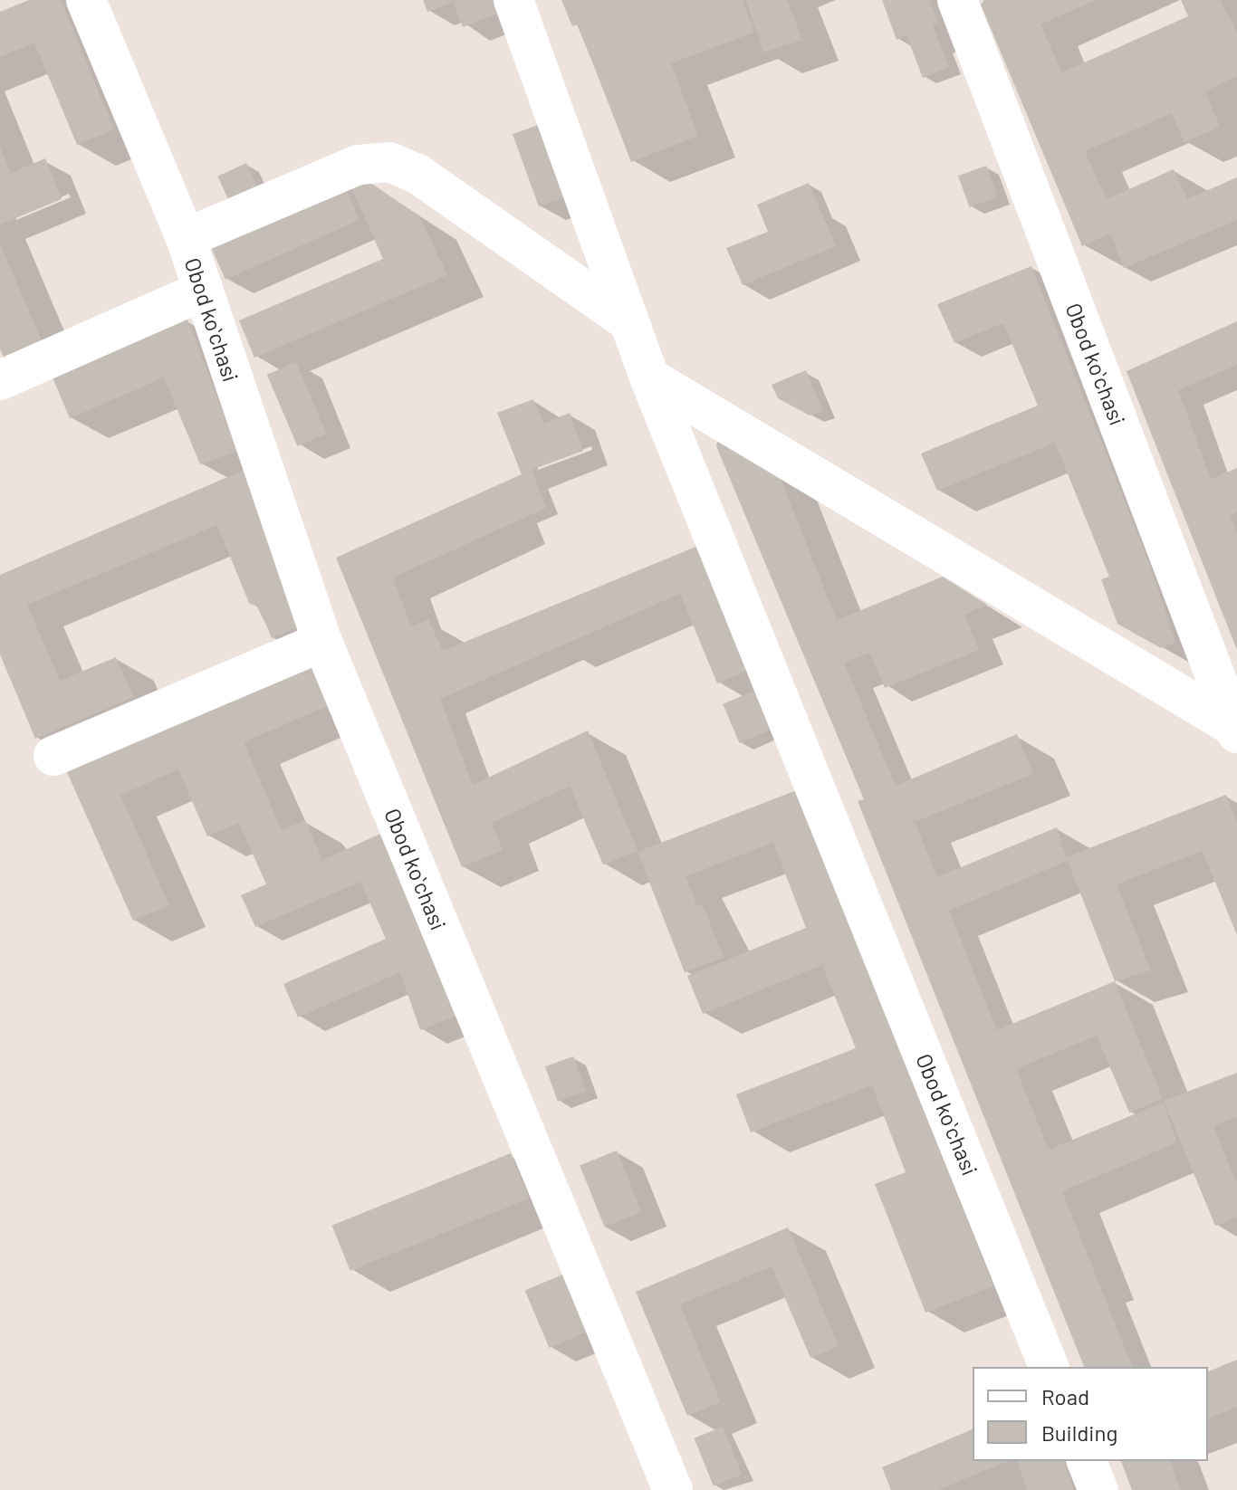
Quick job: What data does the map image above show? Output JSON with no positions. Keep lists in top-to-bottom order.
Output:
{
  "streets": {
    "street": ["Obod koʻchasi"]
  },
  "legend": ["Road", "Building"]
}
